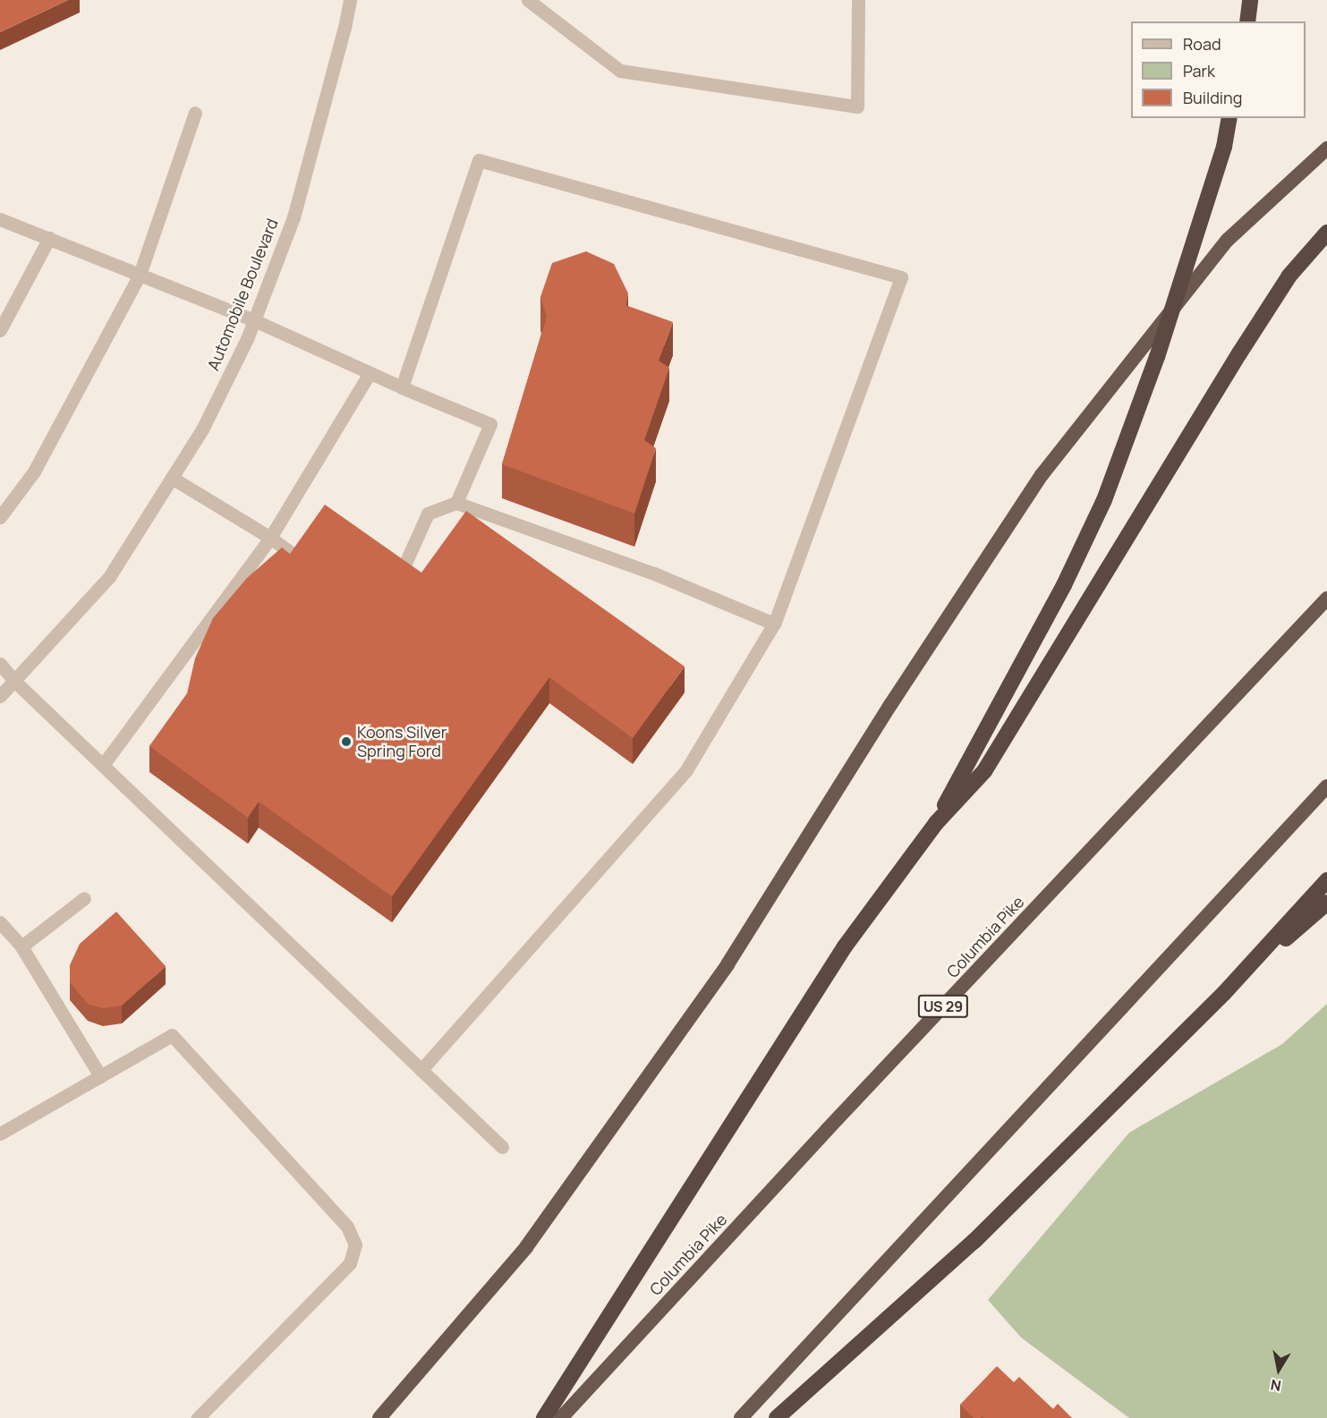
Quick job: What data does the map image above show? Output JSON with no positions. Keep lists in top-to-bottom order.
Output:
{
  "streets": {
    "highway": ["Columbia Pike", "US 29"],
    "street": ["Automobile Boulevard"]
  },
  "places": ["Koons Silver Spring Ford"],
  "legend": ["Road", "Park", "Building"],
  "north": "bottom"
}
